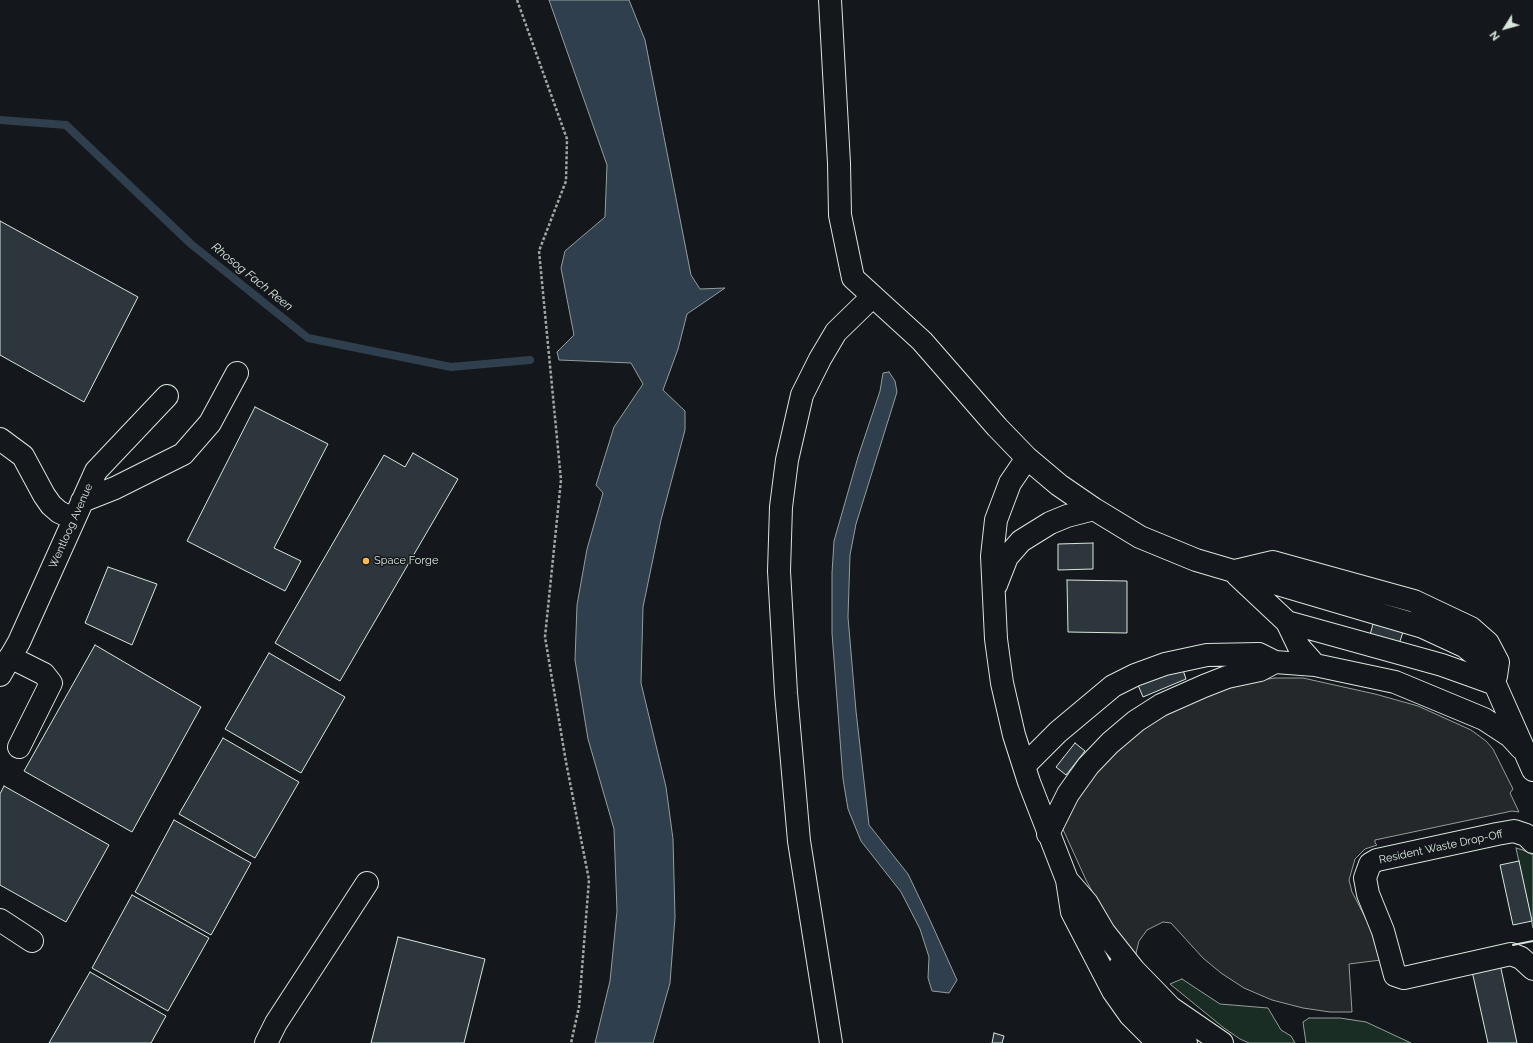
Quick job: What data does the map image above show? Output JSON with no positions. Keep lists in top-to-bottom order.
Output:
{
  "streets": {
    "street": ["Wentloog Avenue", "Resident Waste Drop-Off"]
  },
  "water": ["Rhosog Fach Reen"],
  "places": ["Space Forge"],
  "north": "bottom left"
}
